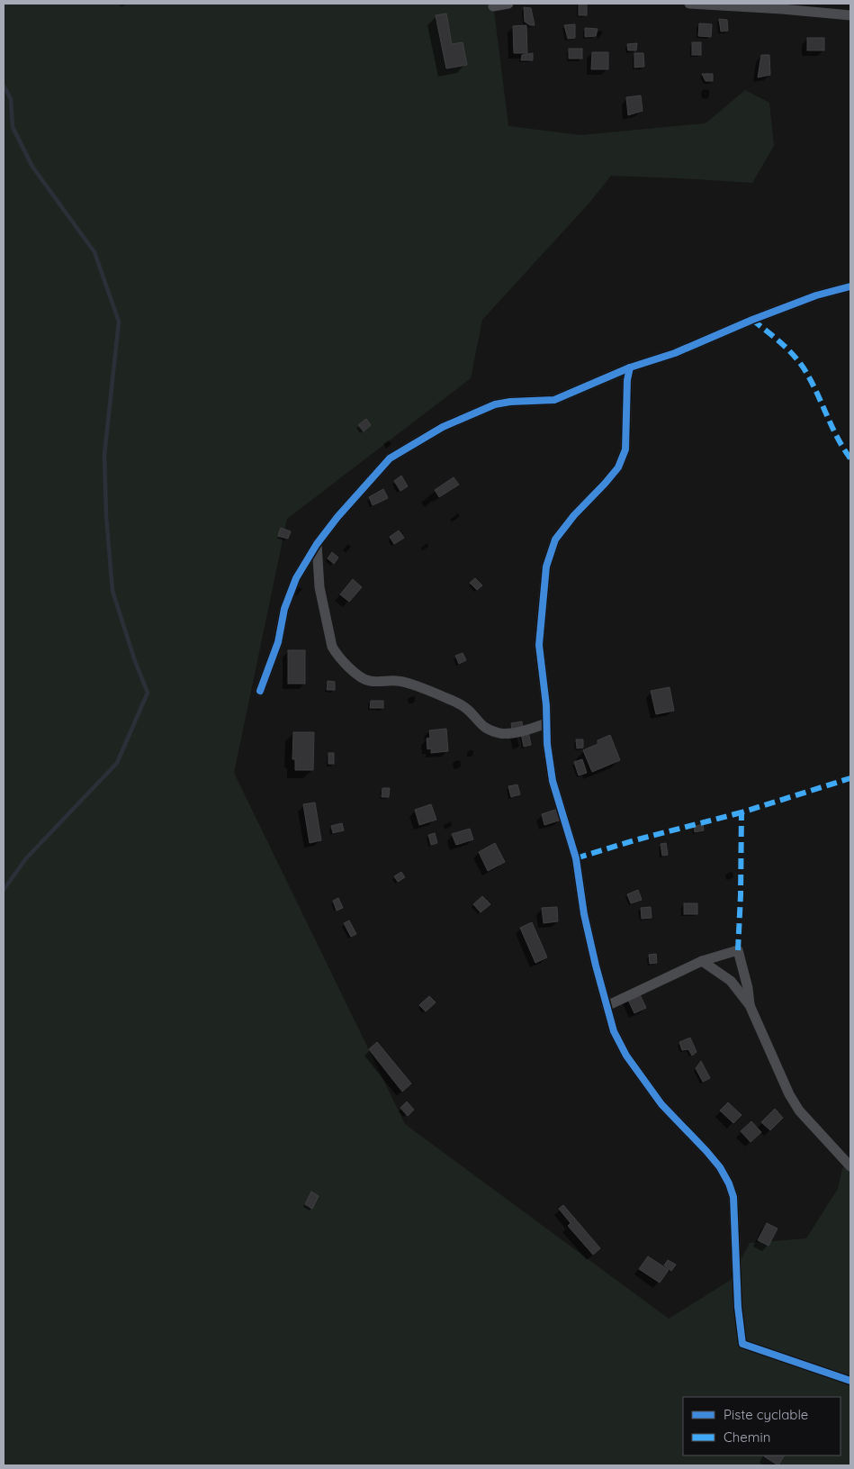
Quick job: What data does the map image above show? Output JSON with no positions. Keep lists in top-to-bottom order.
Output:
{
  "legend": ["Piste cyclable", "Chemin"]
}
